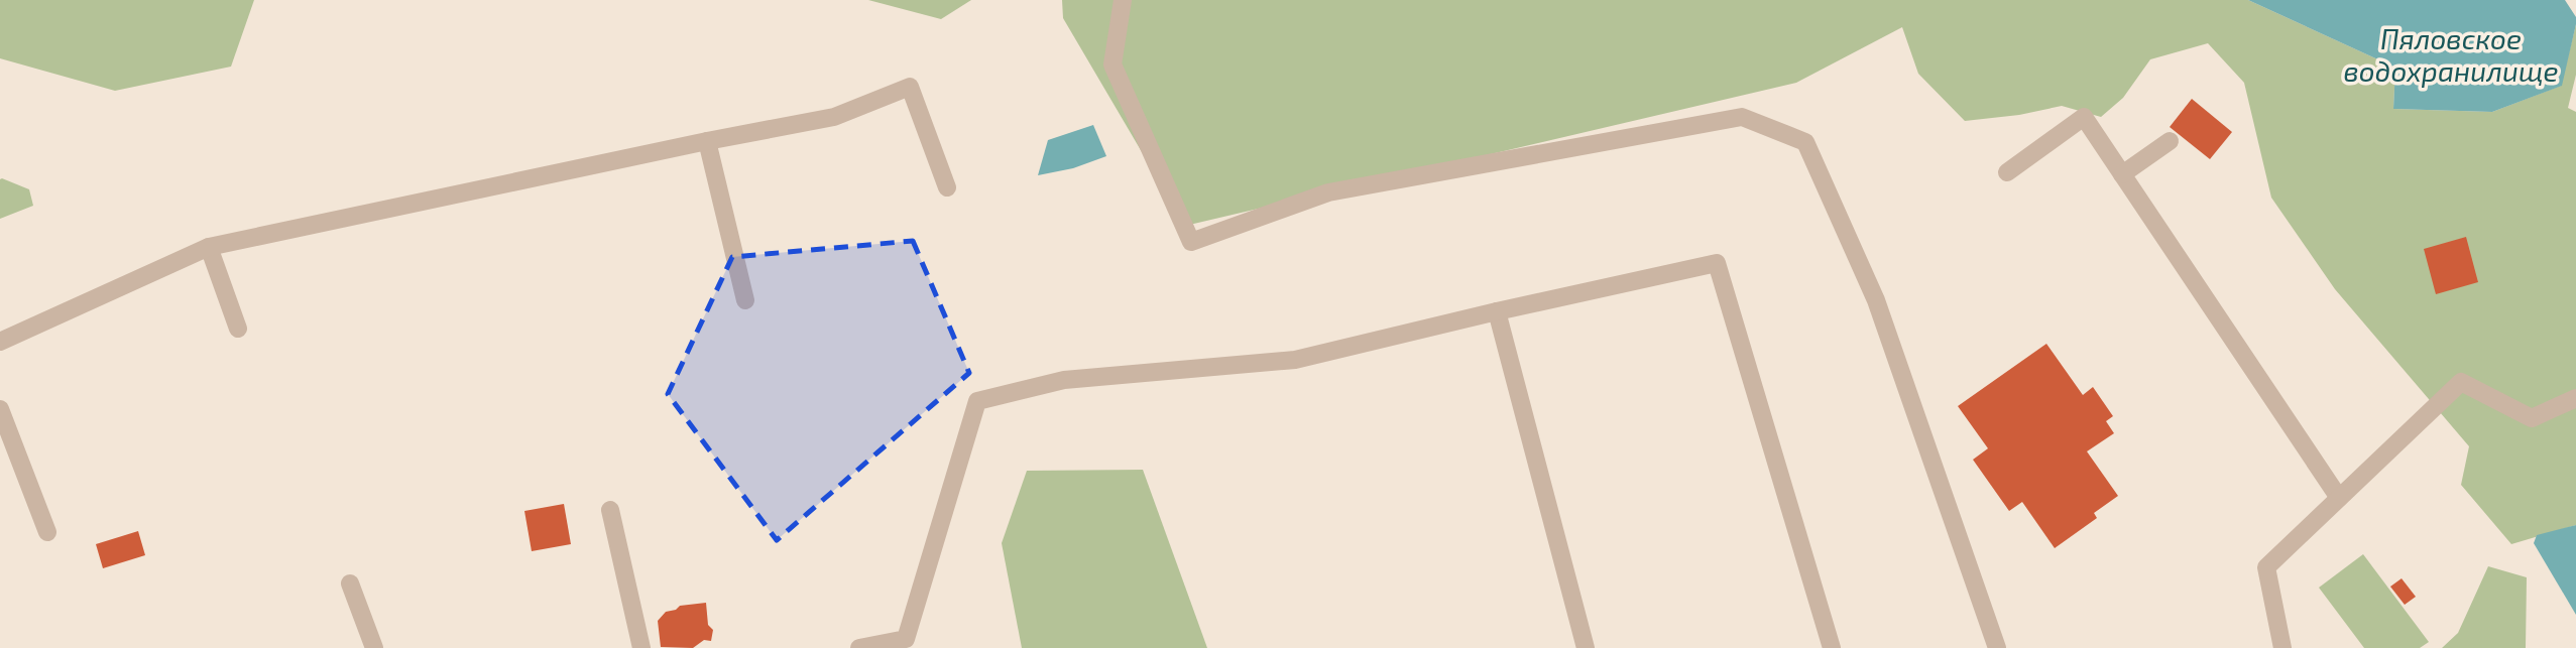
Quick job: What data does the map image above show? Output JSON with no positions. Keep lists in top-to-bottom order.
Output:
{
  "water": ["Пяловское водохранилище"]
}
